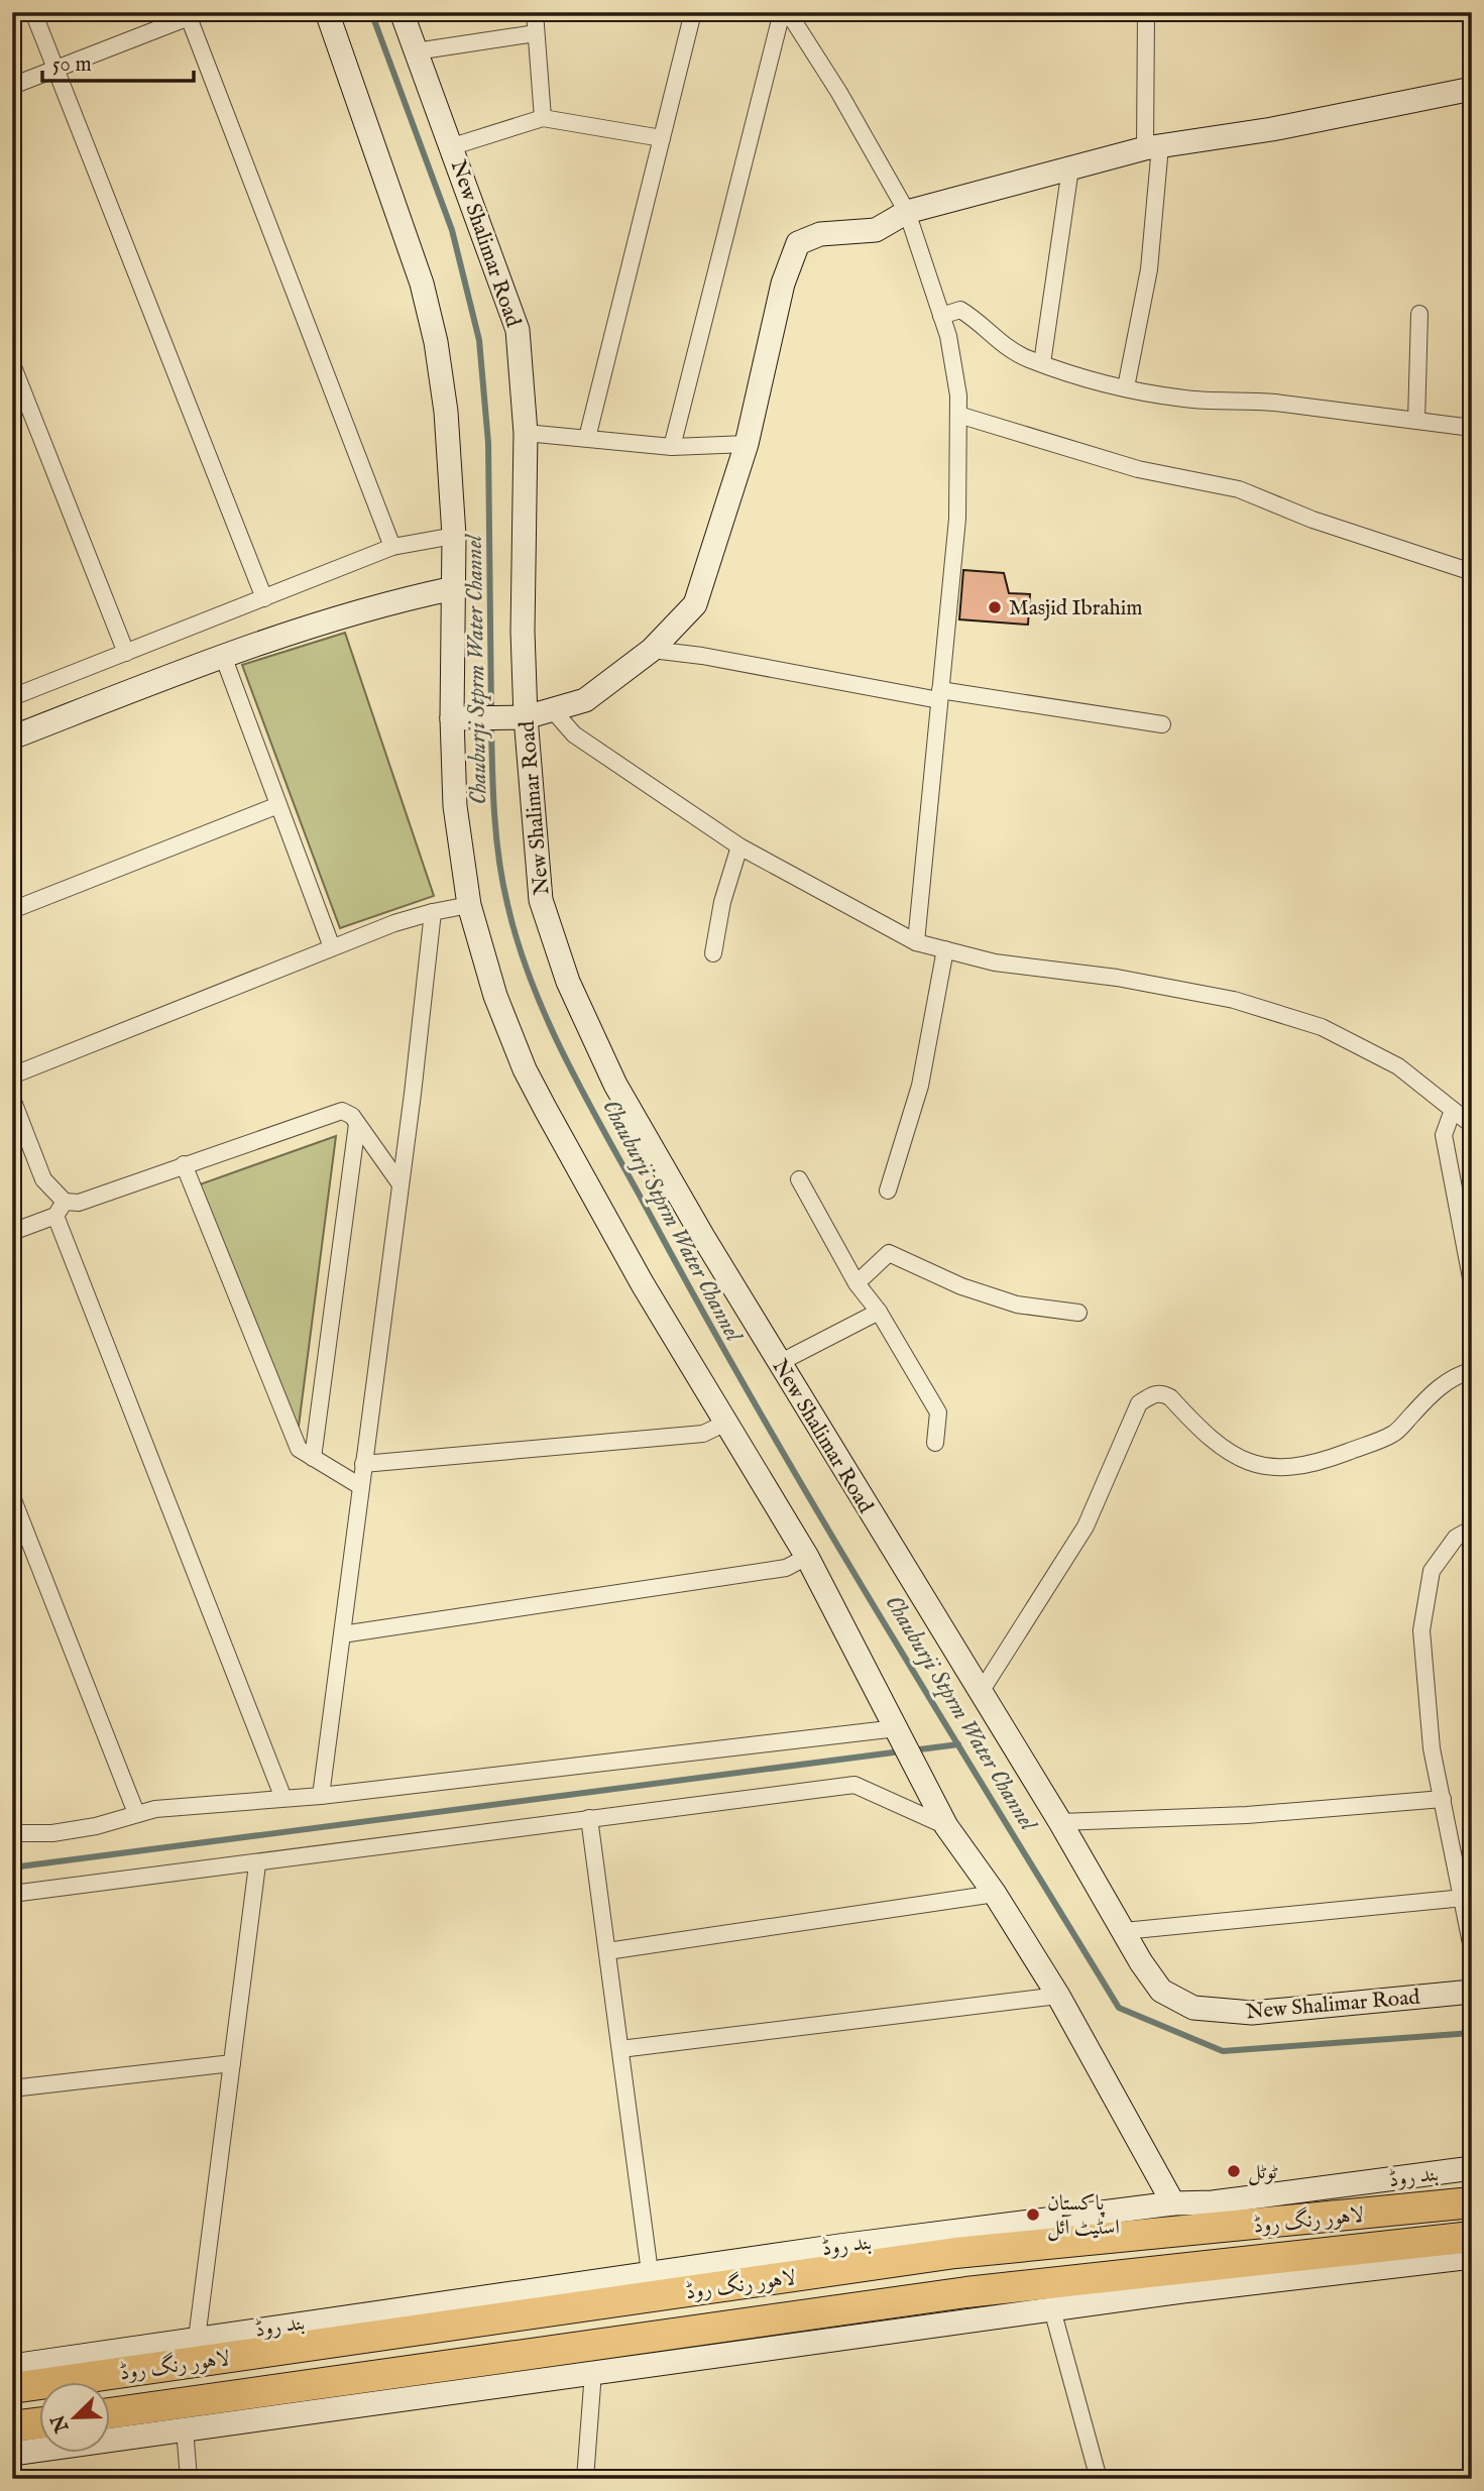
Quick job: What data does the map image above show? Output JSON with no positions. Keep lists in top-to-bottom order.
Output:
{
  "streets": {
    "highway": ["لاہور رنگ روڈ"],
    "street": ["New Shalimar Road", "بند روڈ"]
  },
  "water": ["Chauburji Stprm Water Channel"],
  "places": ["Masjid Ibrahim", "ٹوٹل", "پاکستان اسٹیٹ آئل"],
  "scale_bar": "50 m",
  "north": "bottom left"
}
